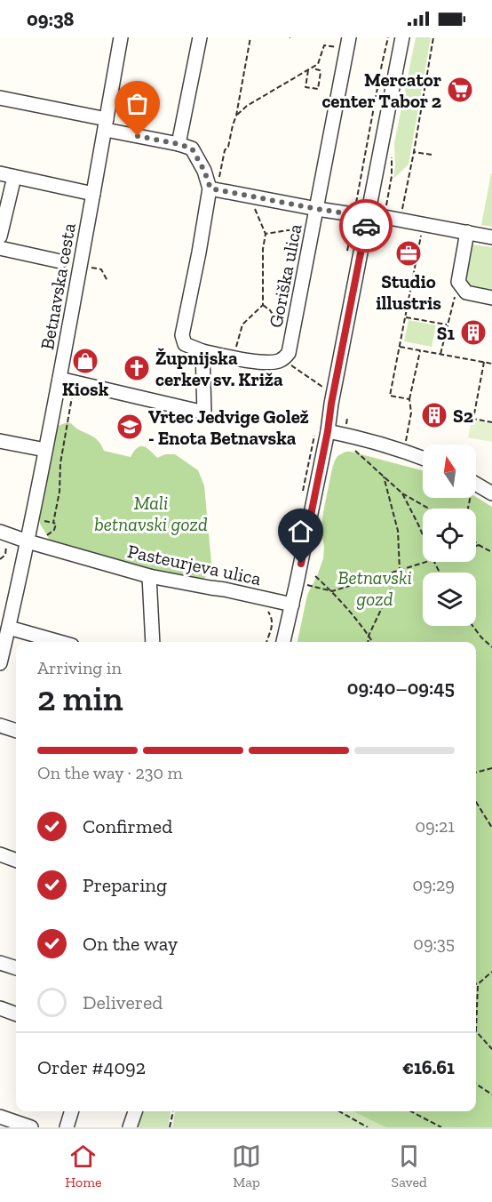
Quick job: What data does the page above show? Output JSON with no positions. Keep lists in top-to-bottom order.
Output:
{
  "streets": {
    "street": ["Goriška ulica", "Betnavska cesta", "Pasteurjeva ulica"]
  },
  "crossings": [
    ["Betnavska cesta", "Pasteurjeva ulica"]
  ],
  "parks": ["Mali betnavski gozd", "Betnavski gozd"],
  "places": {
    "supermarket": ["Mercator center Tabor 2"],
    "office": ["Studio illustris"],
    "building": ["S1", "S2"],
    "shop": ["Kiosk"],
    "church": ["Župnijska cerkev sv. Križa"],
    "school or university": ["Vrtec Jedvige Golež - Enota Betnavska"]
  },
  "north": "top",
  "page": {
    "status": "09:38",
    "heading": ["2 min", "Arriving in", "09:40–09:45"],
    "panel": ["Order #4092", "€16.61"],
    "bar": "On the way · 230 m",
    "list": [
      ["Confirmed", "09:21"],
      ["Preparing", "09:29"],
      ["On the way", "09:35"],
      "Delivered"
    ],
    "tabs": ["Home", "Map", "Saved"]
  }
}
